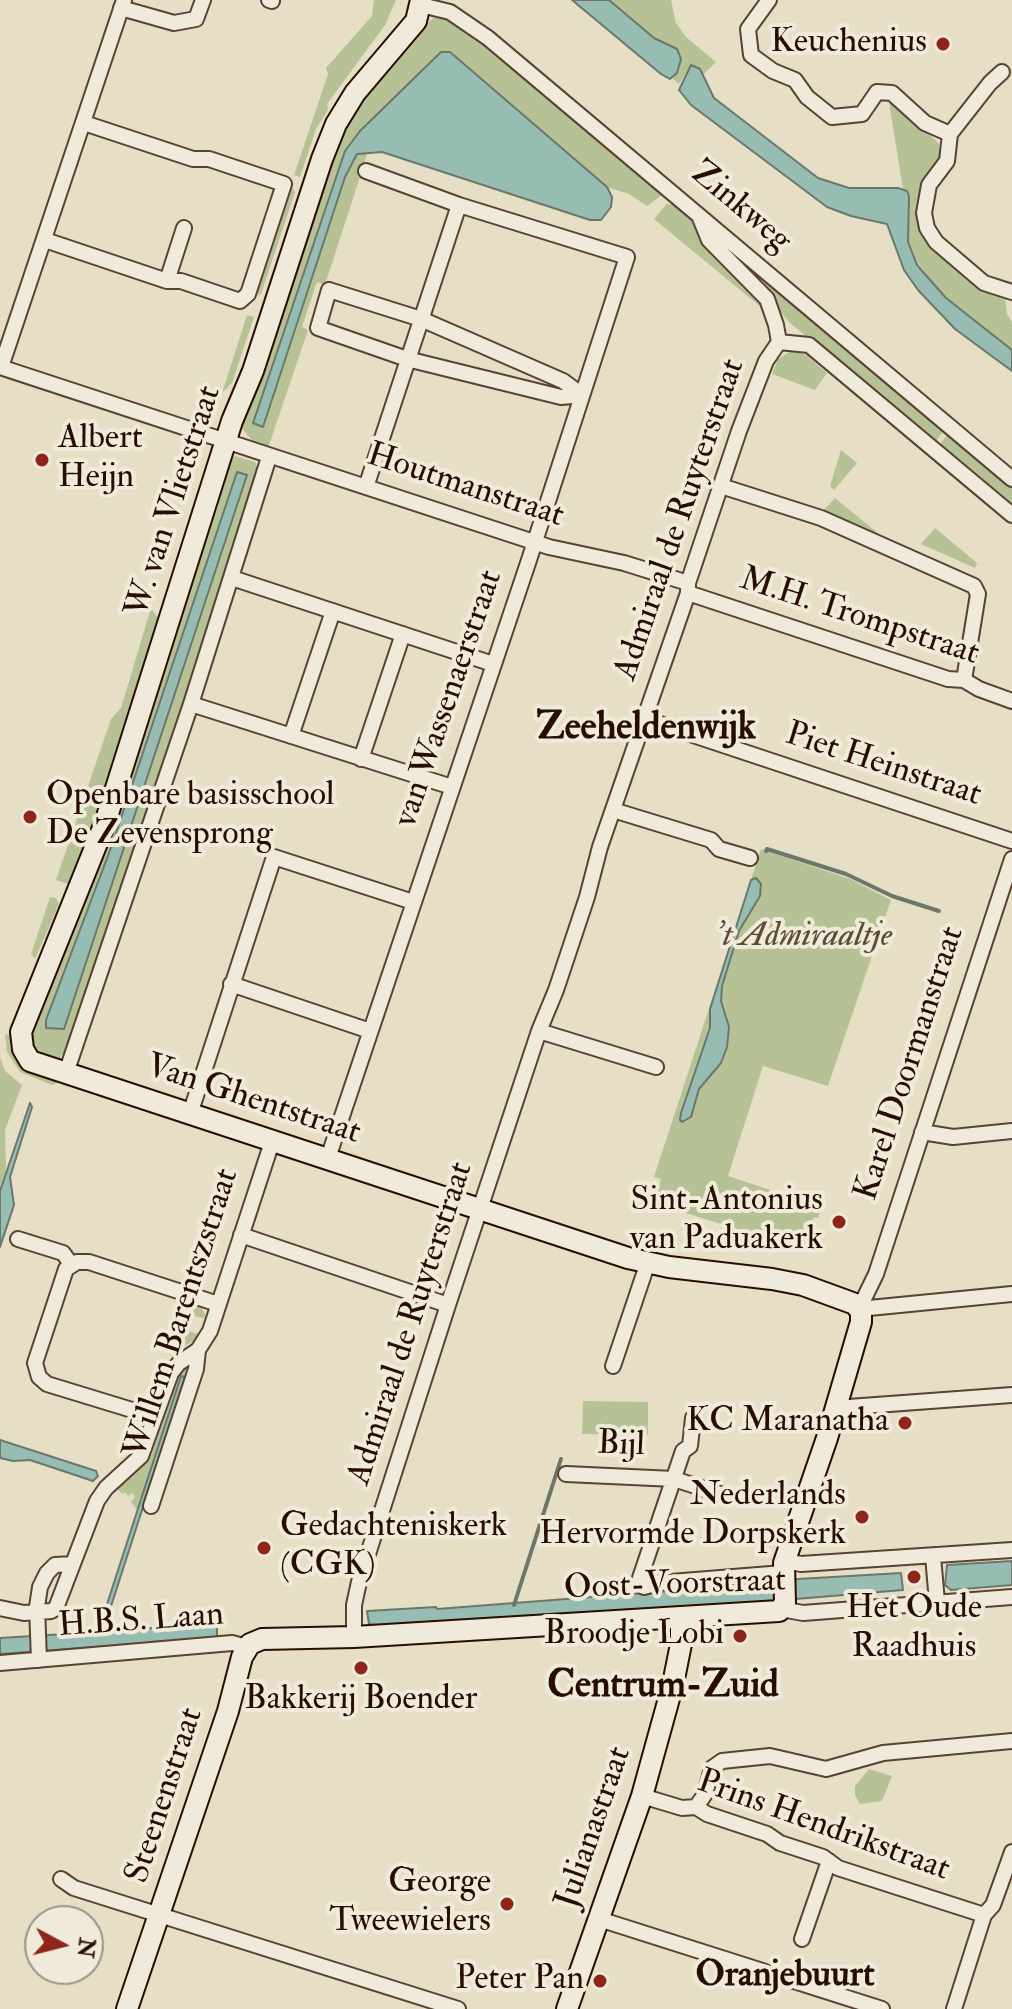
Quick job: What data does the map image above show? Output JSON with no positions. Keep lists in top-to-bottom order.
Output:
{
  "streets": {
    "street": [
      "Zinkweg",
      "Houtmanstraat",
      "W. van Vlietstraat",
      "Admiraal de Ruyterstraat",
      "M.H. Trompstraat",
      "van Wassenaerstraat",
      "Piet Heinstraat",
      "Karel Doormanstraat",
      "Van Ghentstraat",
      "Willem Barentszstraat",
      "Bijl",
      "Oost-Voorstraat",
      "H.B.S. Laan",
      "Steenenstraat",
      "Prins Hendrikstraat",
      "Julianastraat"
    ]
  },
  "crossings": [
    ["Zinkweg", "W. van Vlietstraat"],
    ["Houtmanstraat", "W. van Vlietstraat"],
    ["Houtmanstraat", "Admiraal de Ruyterstraat"],
    ["Houtmanstraat", "M.H. Trompstraat"],
    ["Houtmanstraat", "van Wassenaerstraat"],
    ["W. van Vlietstraat", "Van Ghentstraat"],
    ["Admiraal de Ruyterstraat", "M.H. Trompstraat"],
    ["Admiraal de Ruyterstraat", "Piet Heinstraat"],
    ["Admiraal de Ruyterstraat", "Van Ghentstraat"],
    ["Admiraal de Ruyterstraat", "Oost-Voorstraat"],
    ["van Wassenaerstraat", "Van Ghentstraat"],
    ["Karel Doormanstraat", "Van Ghentstraat"],
    ["Karel Doormanstraat", "Bijl"],
    ["Karel Doormanstraat", "Oost-Voorstraat"],
    ["Van Ghentstraat", "Willem Barentszstraat"],
    ["Willem Barentszstraat", "H.B.S. Laan"],
    ["Oost-Voorstraat", "H.B.S. Laan"],
    ["Oost-Voorstraat", "Steenenstraat"],
    ["Oost-Voorstraat", "Julianastraat"],
    ["H.B.S. Laan", "Steenenstraat"],
    ["Prins Hendrikstraat", "Julianastraat"]
  ],
  "districts": ["Zeeheldenwijk", "Centrum-Zuid", "Oranjebuurt"],
  "parks": ["'t Admiraaltje"],
  "places": [
    "Keuchenius",
    "Albert Heijn",
    "Openbare basisschool De Zevensprong",
    "Sint-Antonius van Paduakerk",
    "KC Maranatha",
    "Nederlands Hervormde Dorpskerk",
    "Gedachteniskerk (CGK)",
    "Het Oude Raadhuis",
    "Broodje Lobi",
    "Bakkerij Boender",
    "George Tweewielers",
    "Peter Pan"
  ],
  "north": "right"
}
